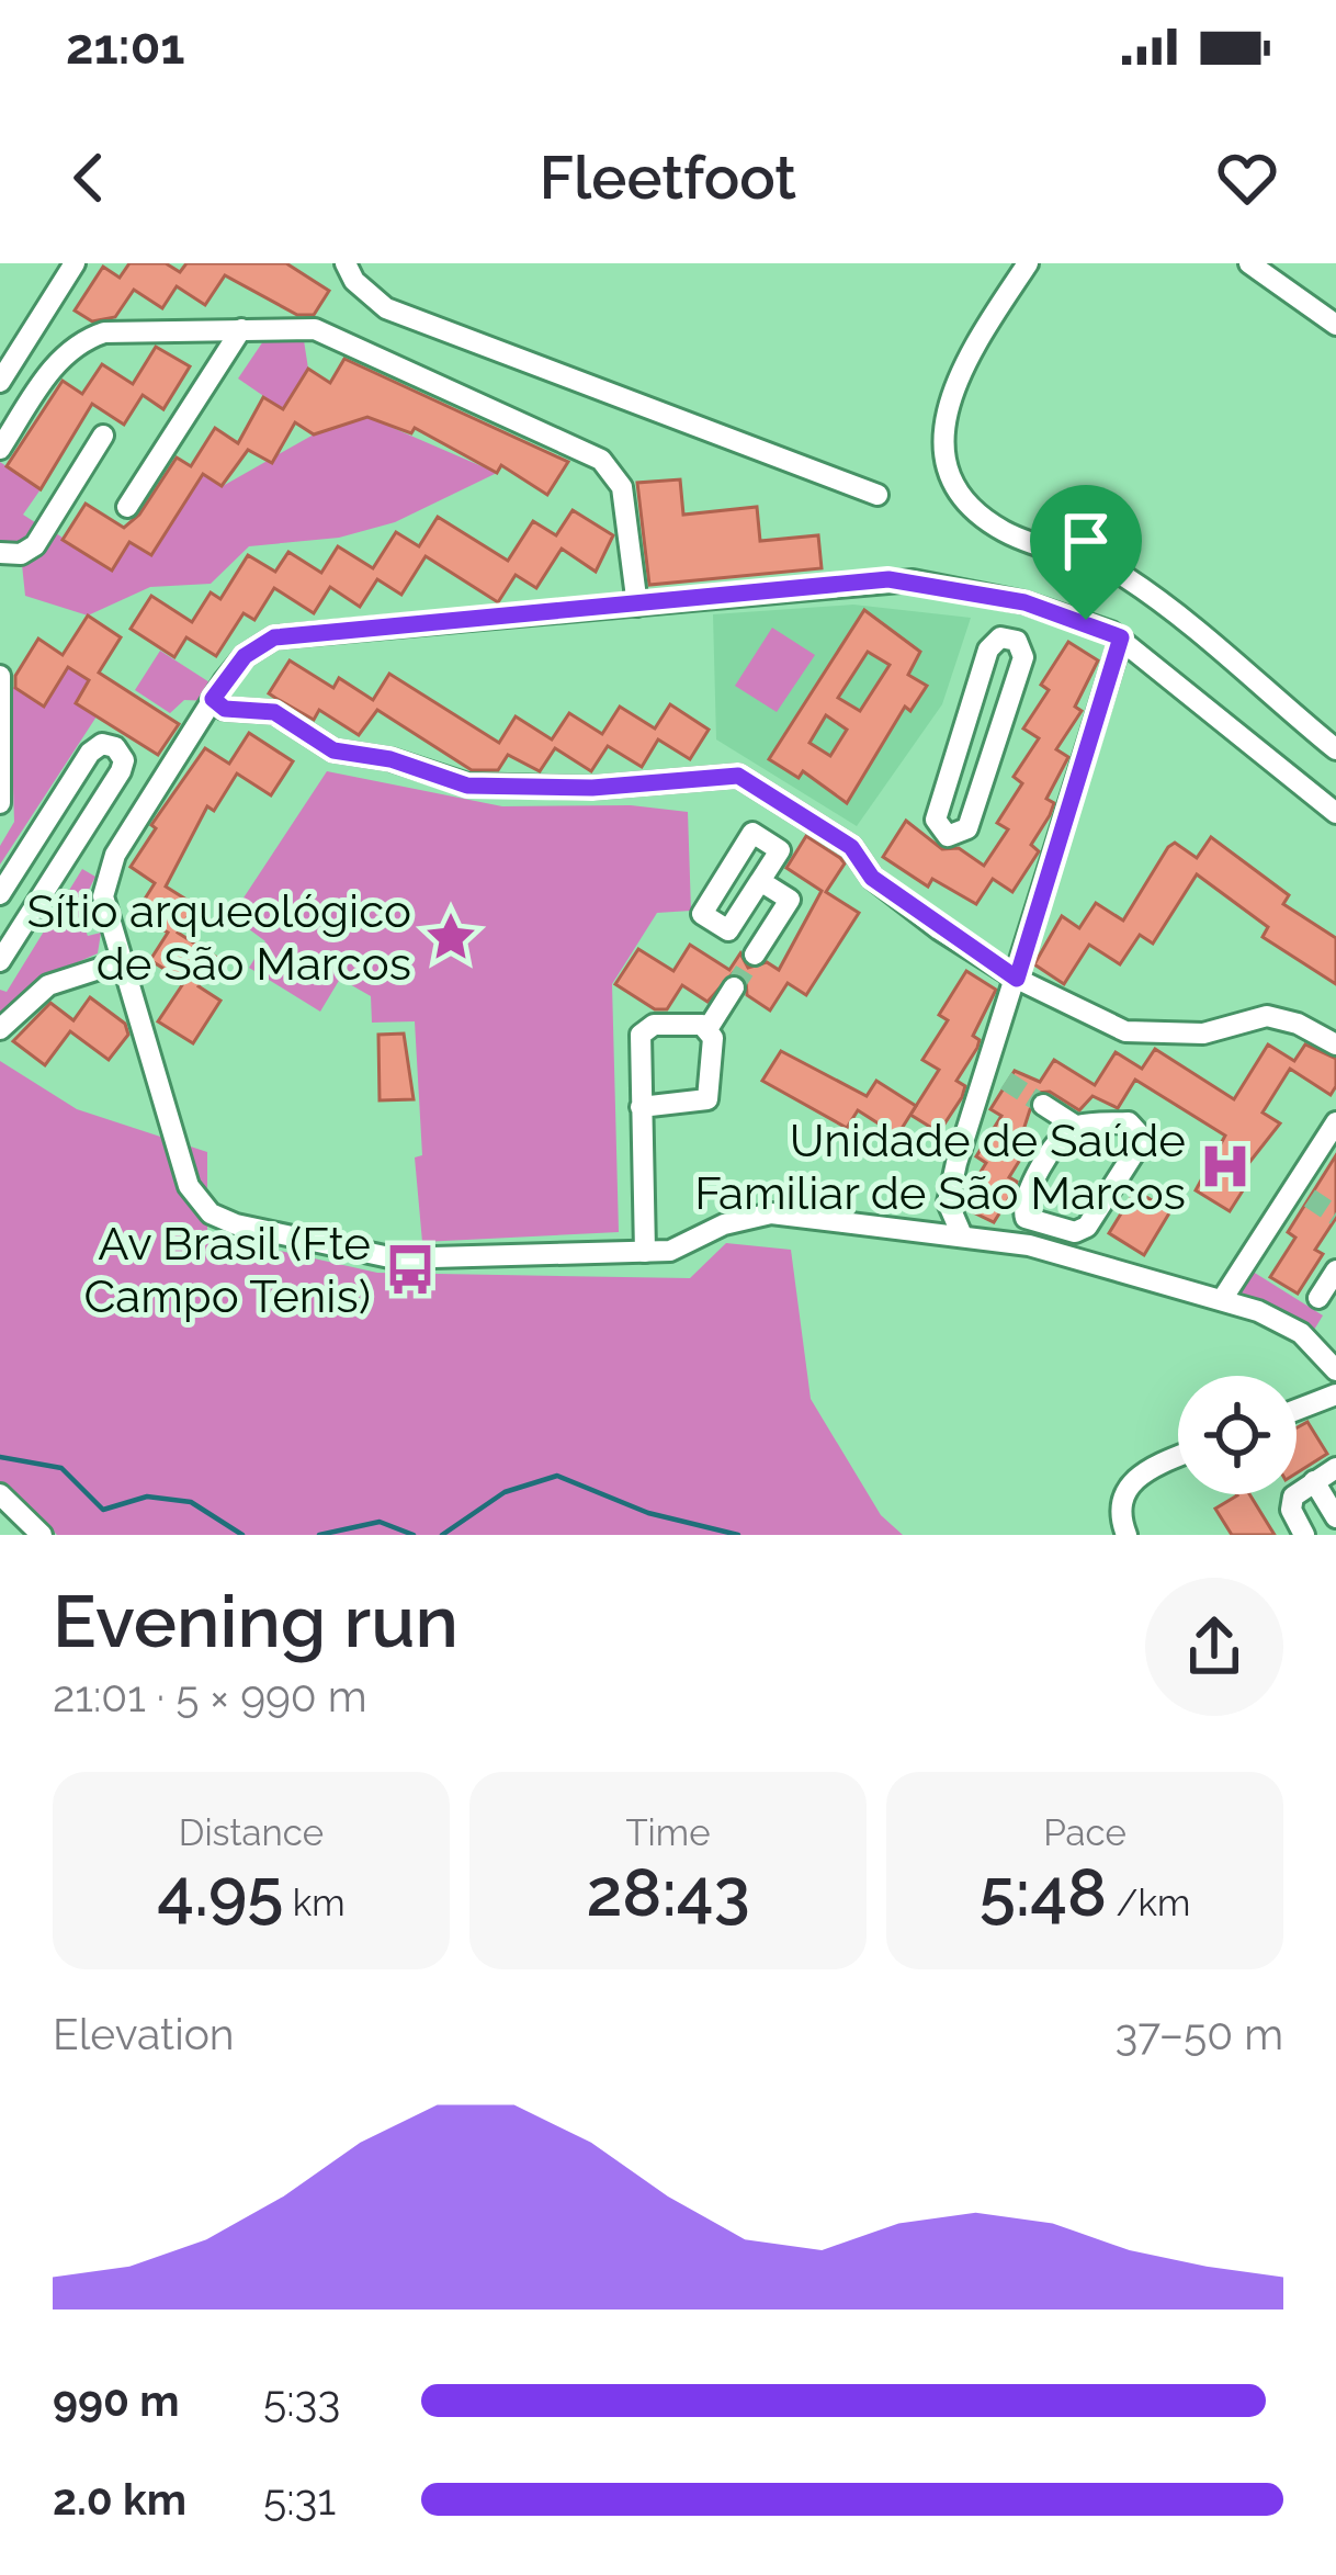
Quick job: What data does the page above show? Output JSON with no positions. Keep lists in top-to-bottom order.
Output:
{
  "places": {
    "place": ["Sítio arqueológico de São Marcos"],
    "hospital": ["Unidade de Saúde Familiar de São Marcos"],
    "bus stop": ["Av Brasil (Fte Campo Tenis)"]
  },
  "page": {
    "status": "21:01",
    "header": "Fleetfoot",
    "heading": ["Evening run", "21:01 · 5 × 990 m"],
    "stats": [
      ["Distance", "4.95 km"],
      ["Time", "28:43"],
      ["Pace", "5:48 /km"]
    ],
    "chart": ["Elevation", "37–50 m"],
    "list": [
      {
        "name": "990 m",
        "note": "5:33"
      },
      {
        "name": "2.0 km",
        "note": "5:31"
      }
    ]
  }
}
